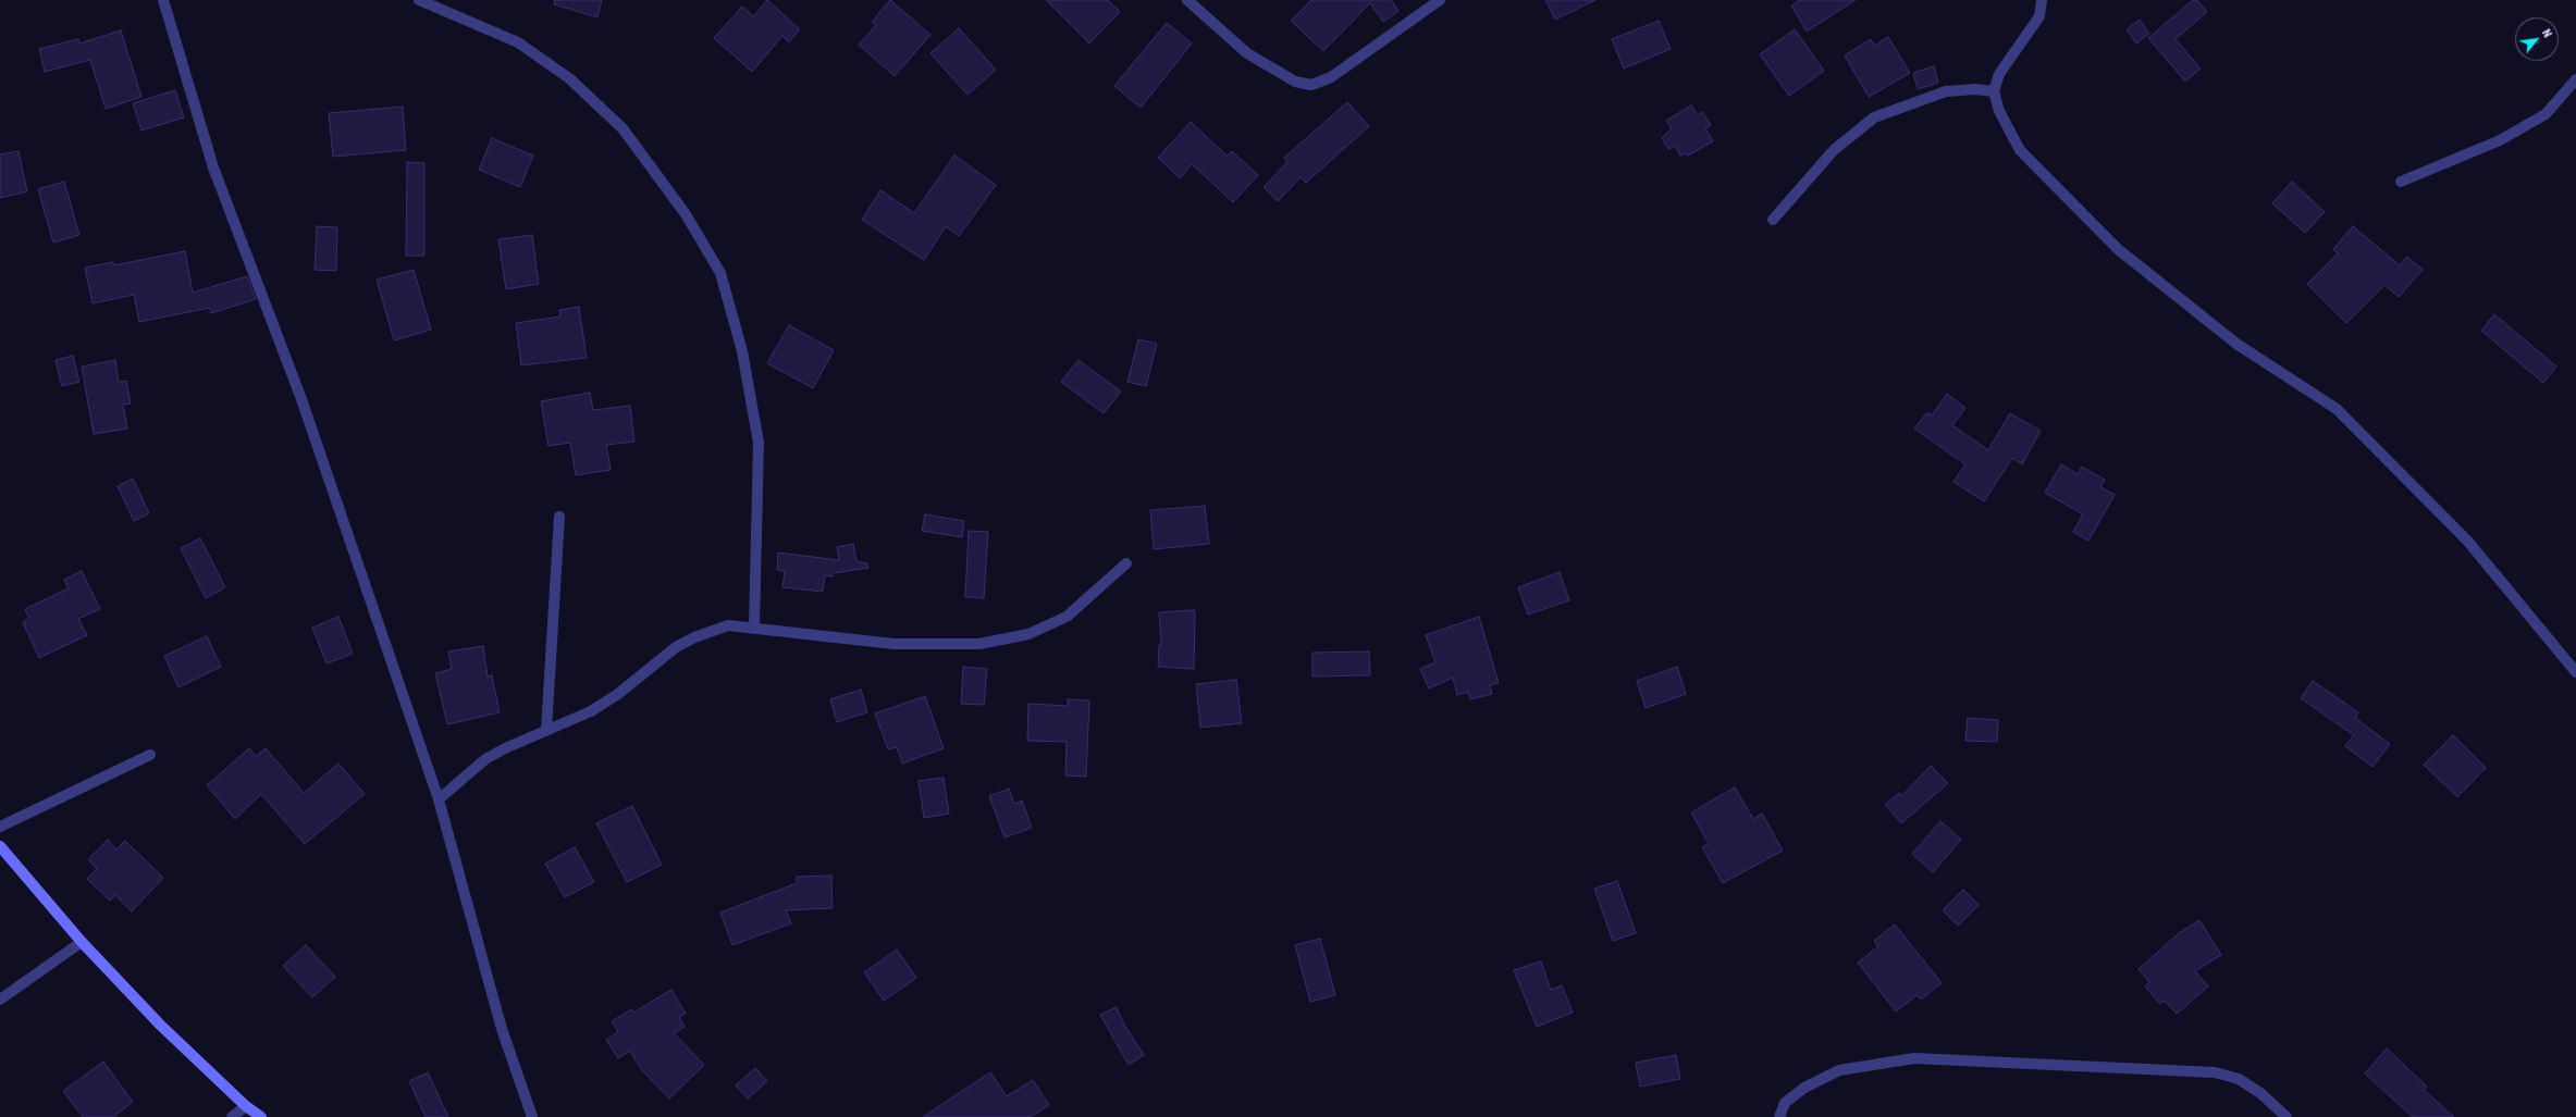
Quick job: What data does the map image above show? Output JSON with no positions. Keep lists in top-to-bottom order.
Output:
{
  "north": "top right"
}
